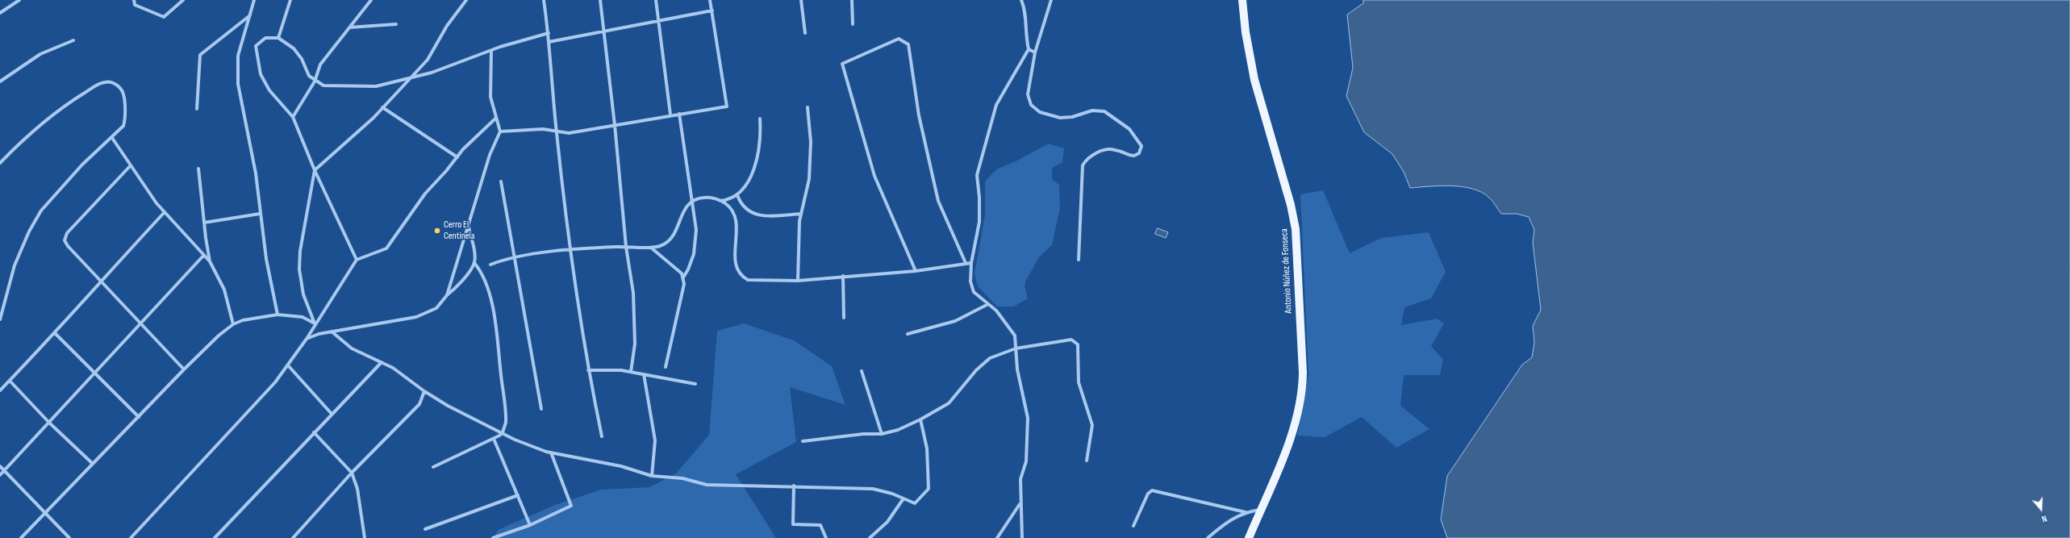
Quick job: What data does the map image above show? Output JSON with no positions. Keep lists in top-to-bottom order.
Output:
{
  "streets": {
    "main road": ["Antonio Núñez de Fonseca"]
  },
  "places": ["Cerro El Centinela"],
  "north": "bottom"
}
